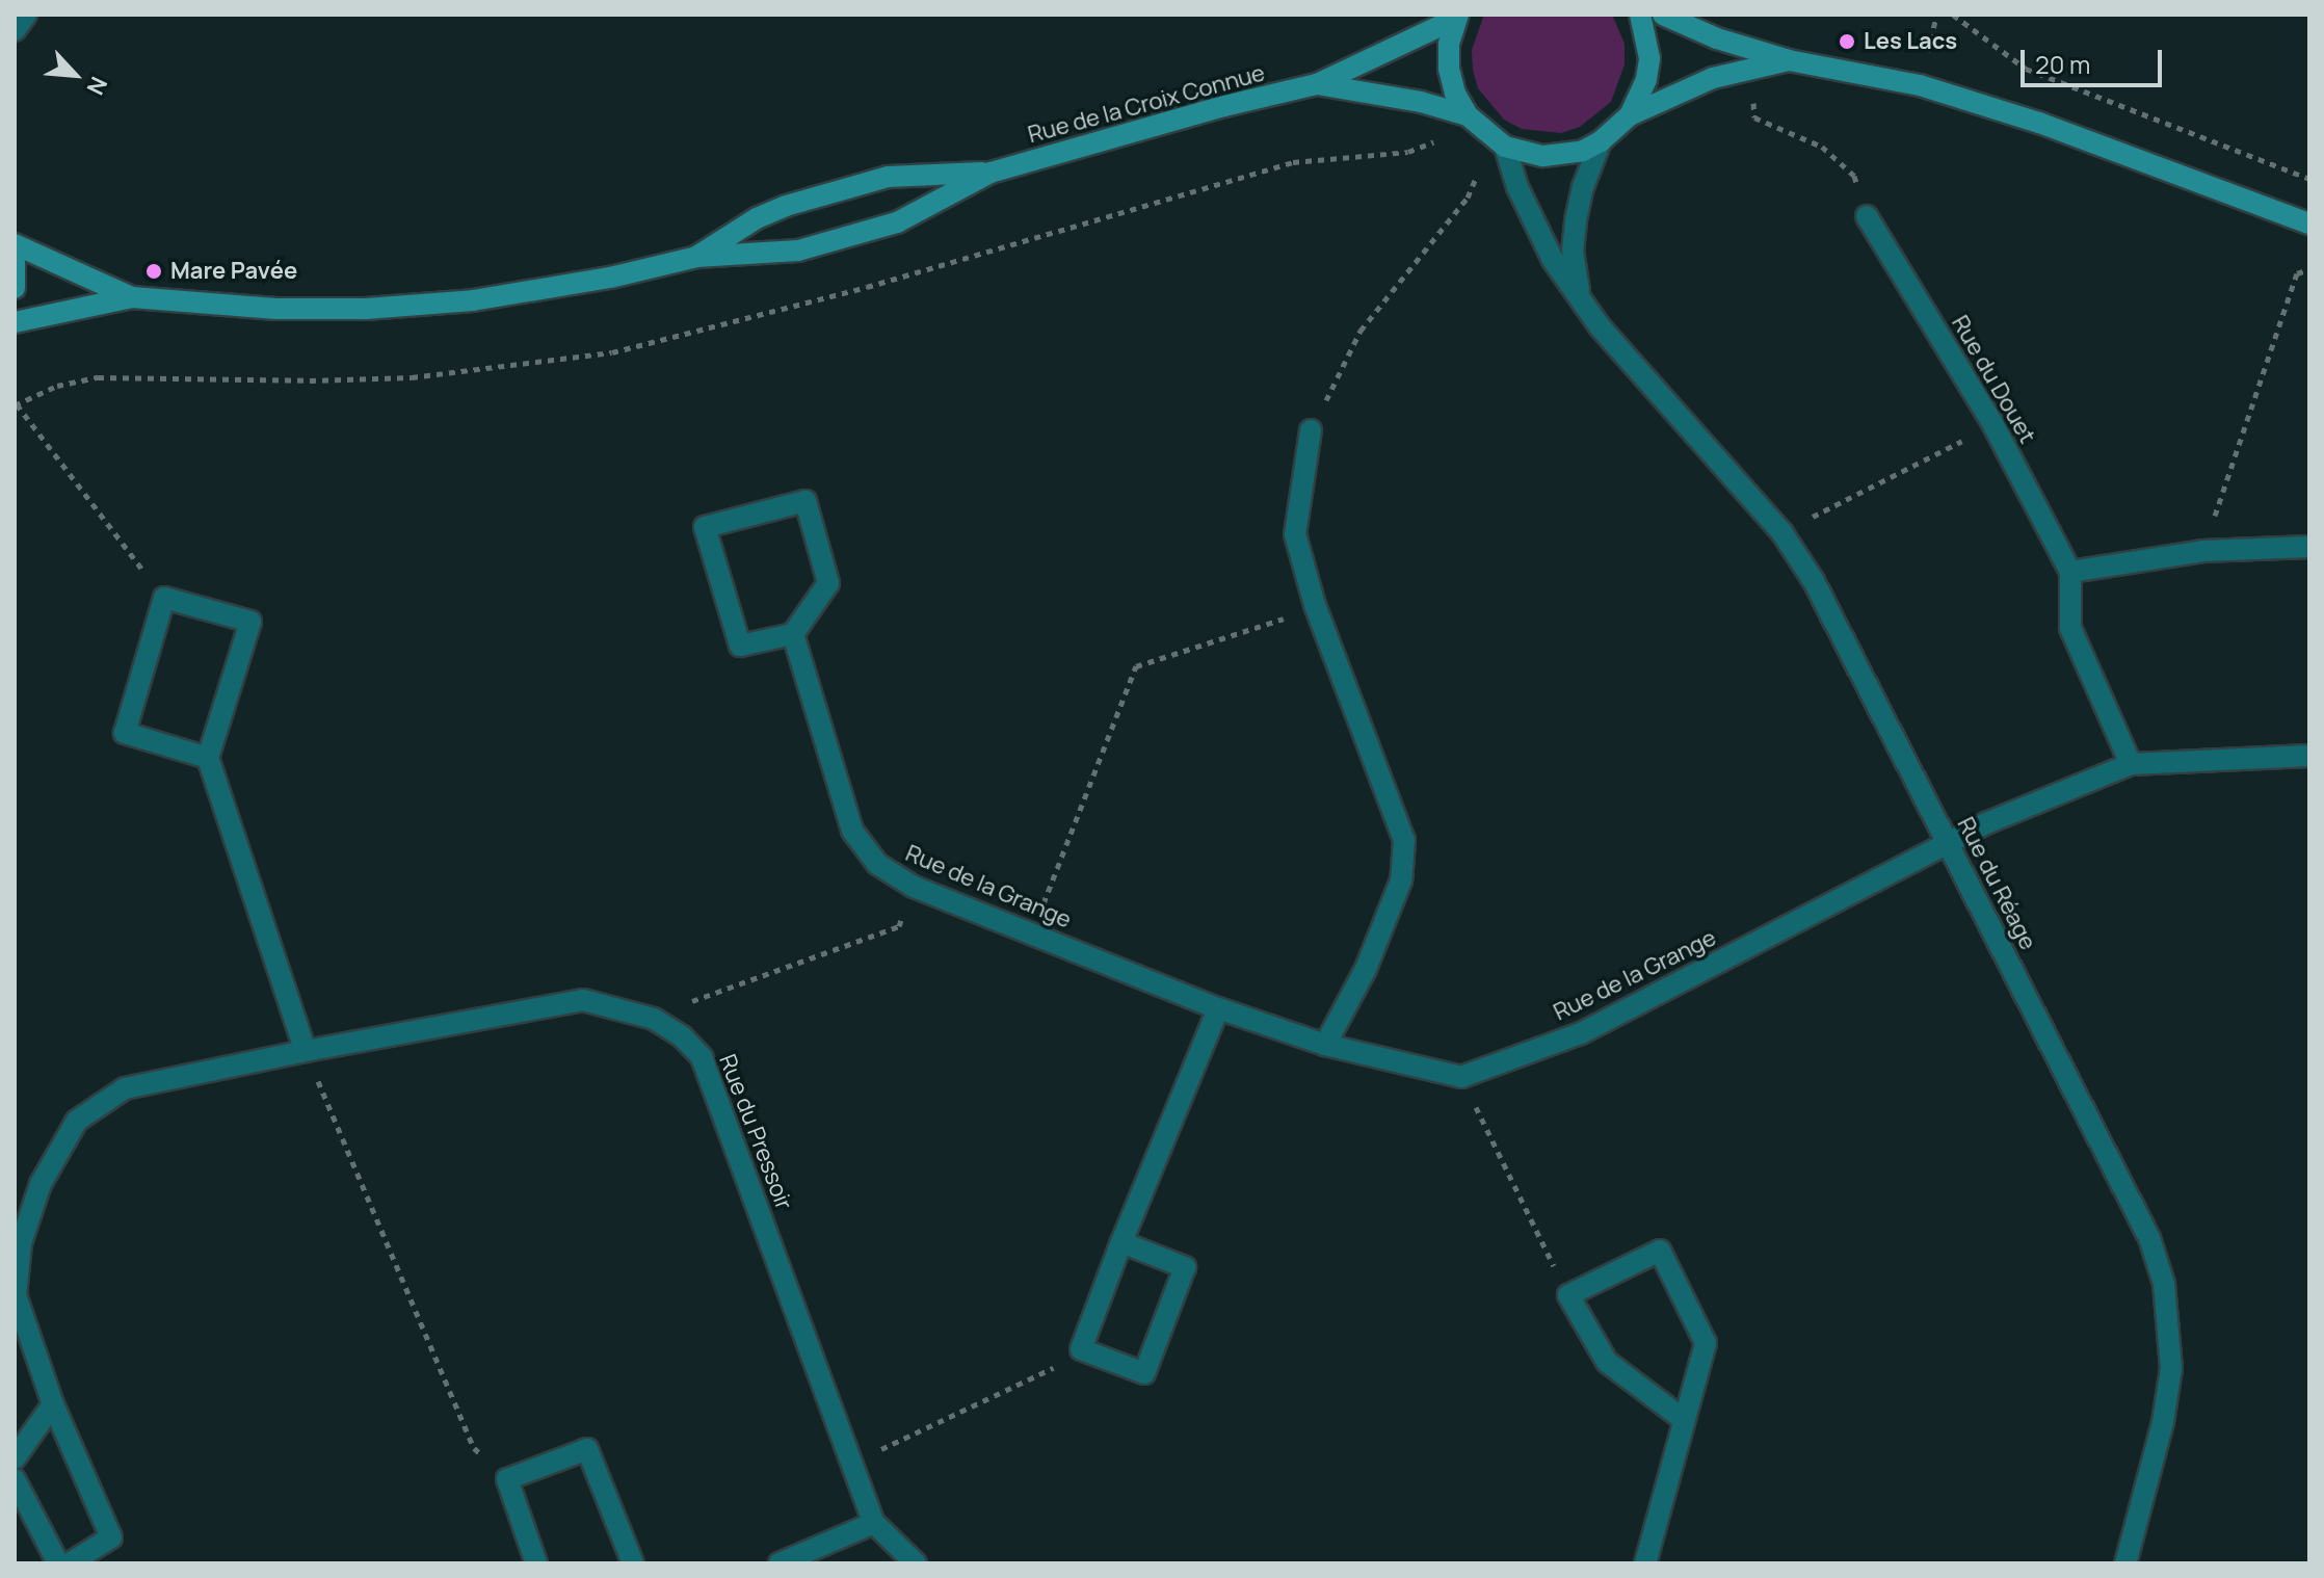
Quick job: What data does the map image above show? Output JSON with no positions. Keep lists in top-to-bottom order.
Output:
{
  "streets": {
    "main road": ["Rue de la Croix Connue"],
    "street": [
      "Rue du Douet",
      "Rue du Réage",
      "Rue de la Grange",
      "Rue du Pressoir"
    ]
  },
  "crossings": [
    ["Rue de la Croix Connue", "Rue du Réage"],
    ["Rue du Réage", "Rue de la Grange"]
  ],
  "places": ["Les Lacs", "Mare Pavée"],
  "scale_bar": "20 m",
  "north": "bottom right"
}
